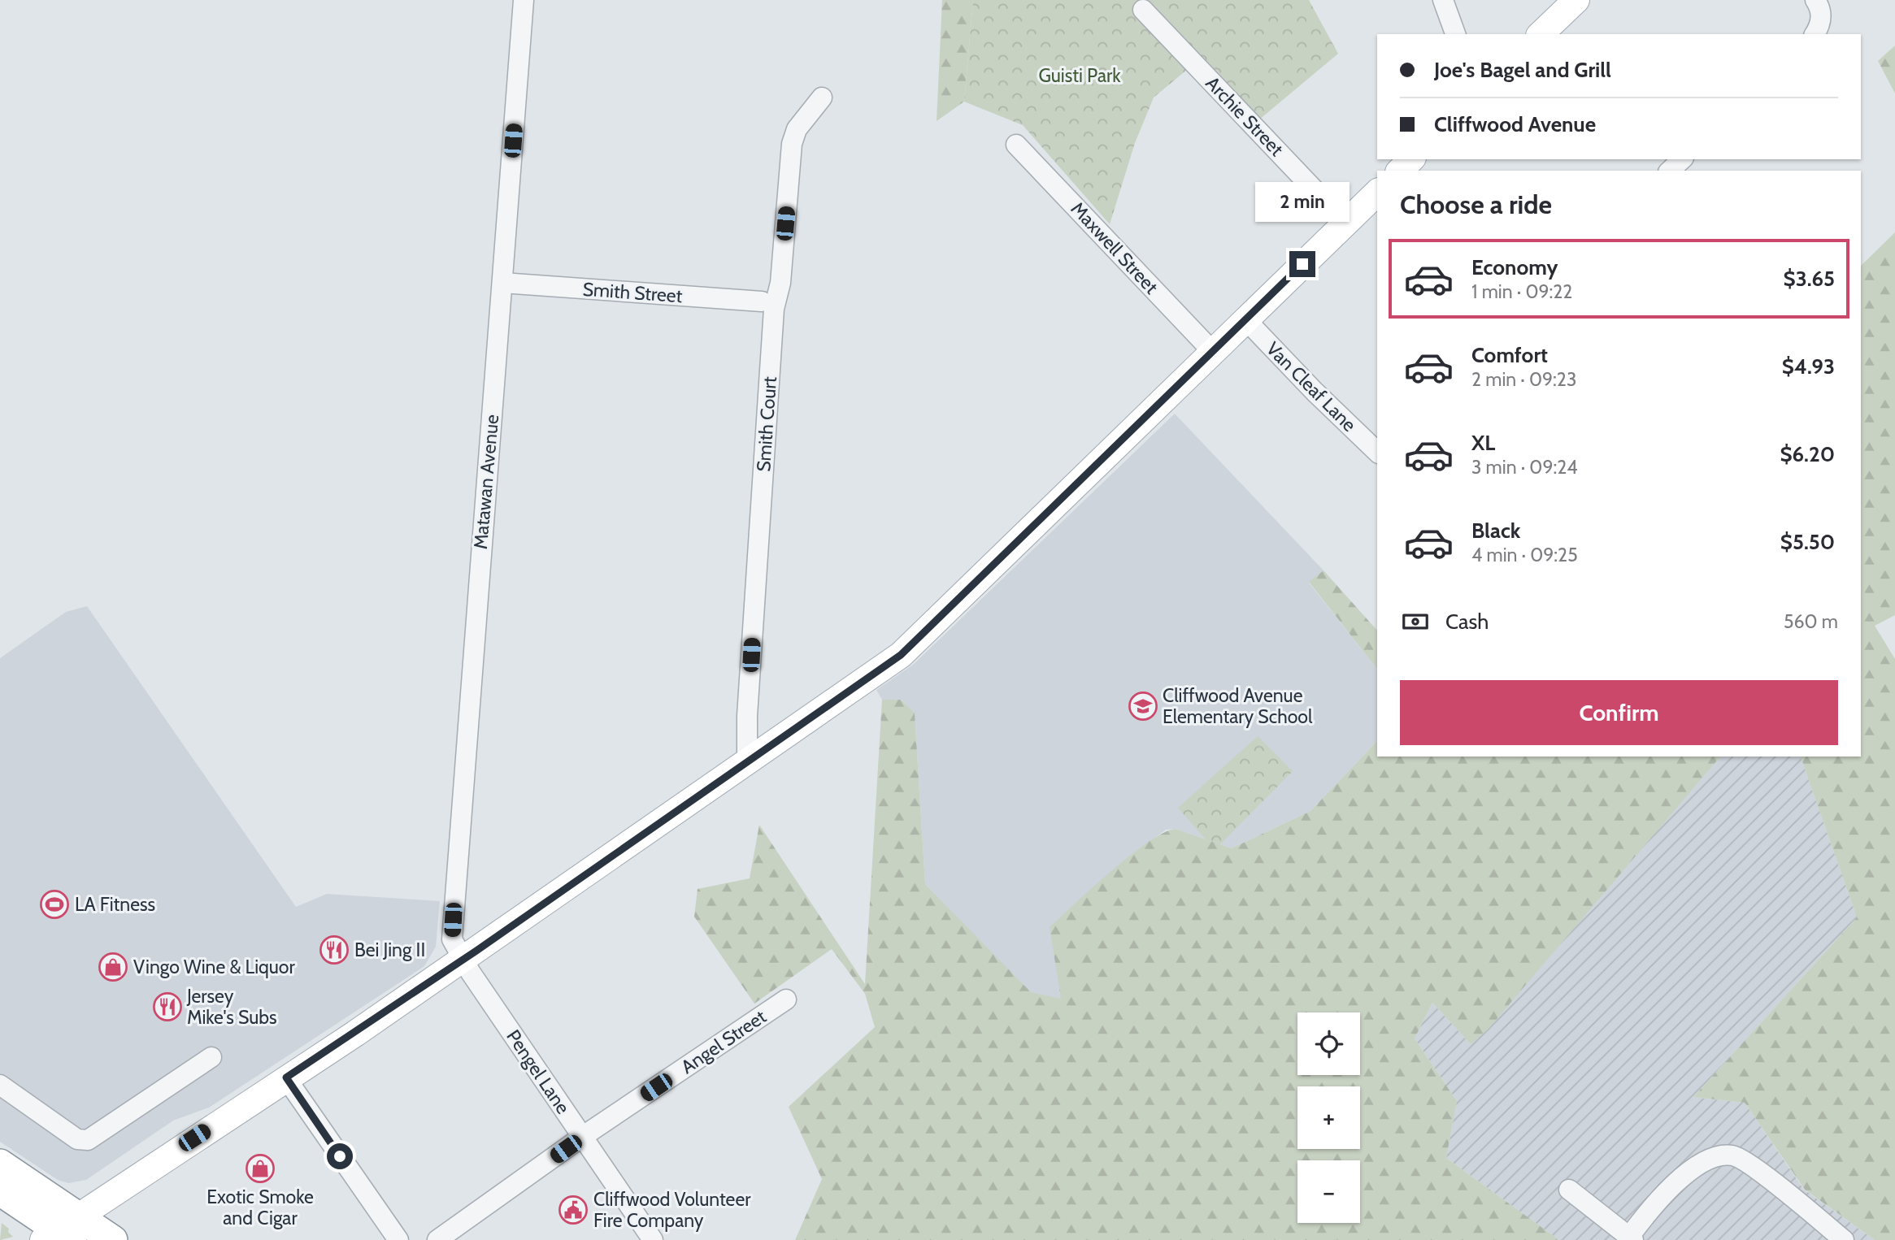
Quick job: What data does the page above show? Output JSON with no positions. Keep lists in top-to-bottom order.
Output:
{
  "streets": {
    "street": [
      "Archie Street",
      "Maxwell Street",
      "Smith Street",
      "Van Cleaf Lane",
      "Smith Court",
      "Matawan Avenue",
      "Angel Street",
      "Pengel Lane"
    ]
  },
  "crossings": [
    ["Smith Street", "Matawan Avenue"],
    ["Matawan Avenue", "Pengel Lane"],
    ["Angel Street", "Pengel Lane"]
  ],
  "parks": ["Guisti Park"],
  "places": {
    "school or university": ["Cliffwood Avenue Elementary School"],
    "sports": ["LA Fitness"],
    "restaurant": ["Bei Jing II", "Jersey Mike's Subs"],
    "shop": ["Vingo Wine & Liquor", "Exotic Smoke and Cigar"],
    "public building": ["Cliffwood Volunteer Fire Company"]
  },
  "page": {
    "banner": ["Joe's Bagel and Grill", "Cliffwood Avenue"],
    "heading": "Choose a ride",
    "bubble": "2 min",
    "list": [
      {
        "name": "Economy",
        "note": "1 min · 09:22",
        "value": "$3.65"
      },
      {
        "name": "Comfort",
        "note": "2 min · 09:23",
        "value": "$4.93"
      },
      {
        "name": "XL",
        "note": "3 min · 09:24",
        "value": "$6.20"
      },
      {
        "name": "Black",
        "note": "4 min · 09:25",
        "value": "$5.50"
      }
    ],
    "pay": ["Cash", "560 m"],
    "buttons": "Confirm",
    "map_buttons": ["+", "−"]
  }
}
